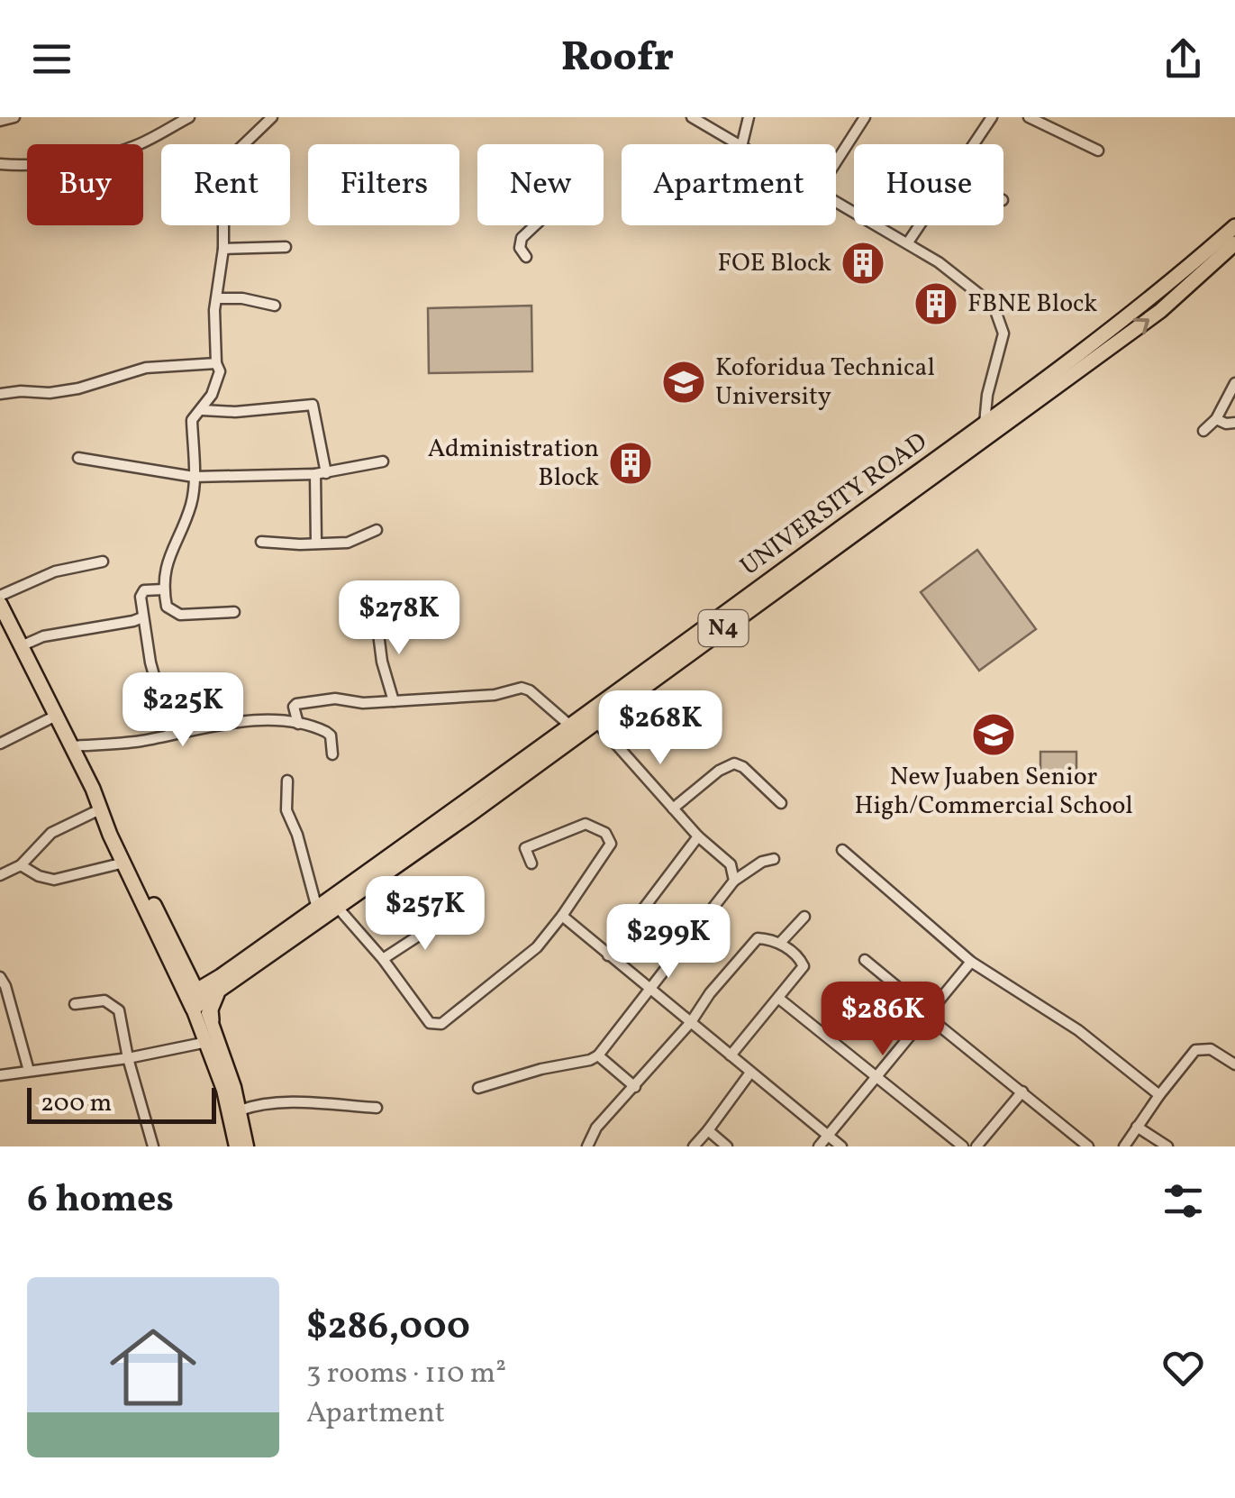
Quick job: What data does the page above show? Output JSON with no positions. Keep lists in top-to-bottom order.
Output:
{
  "streets": {
    "highway": ["UNIVERSITY ROAD", "N4"]
  },
  "places": {
    "building": ["FOE Block", "FBNE Block", "Administration Block"],
    "school or university": ["Koforidua Technical University", "New Juaben Senior High/Commercial School"]
  },
  "scale_bar": "200 m",
  "page": {
    "header": "Roofr",
    "chip": [
      "Buy",
      "Rent",
      "Filters",
      "New",
      "Apartment",
      "House"
    ],
    "price": [
      "$278K",
      "$225K",
      "$268K",
      "$257K",
      "$299K",
      "$286K"
    ],
    "scale": "200 m",
    "heading": "6 homes",
    "list": [
      {
        "name": "$286,000",
        "note": "3 rooms · 110 m² · Apartment"
      }
    ]
  }
}
